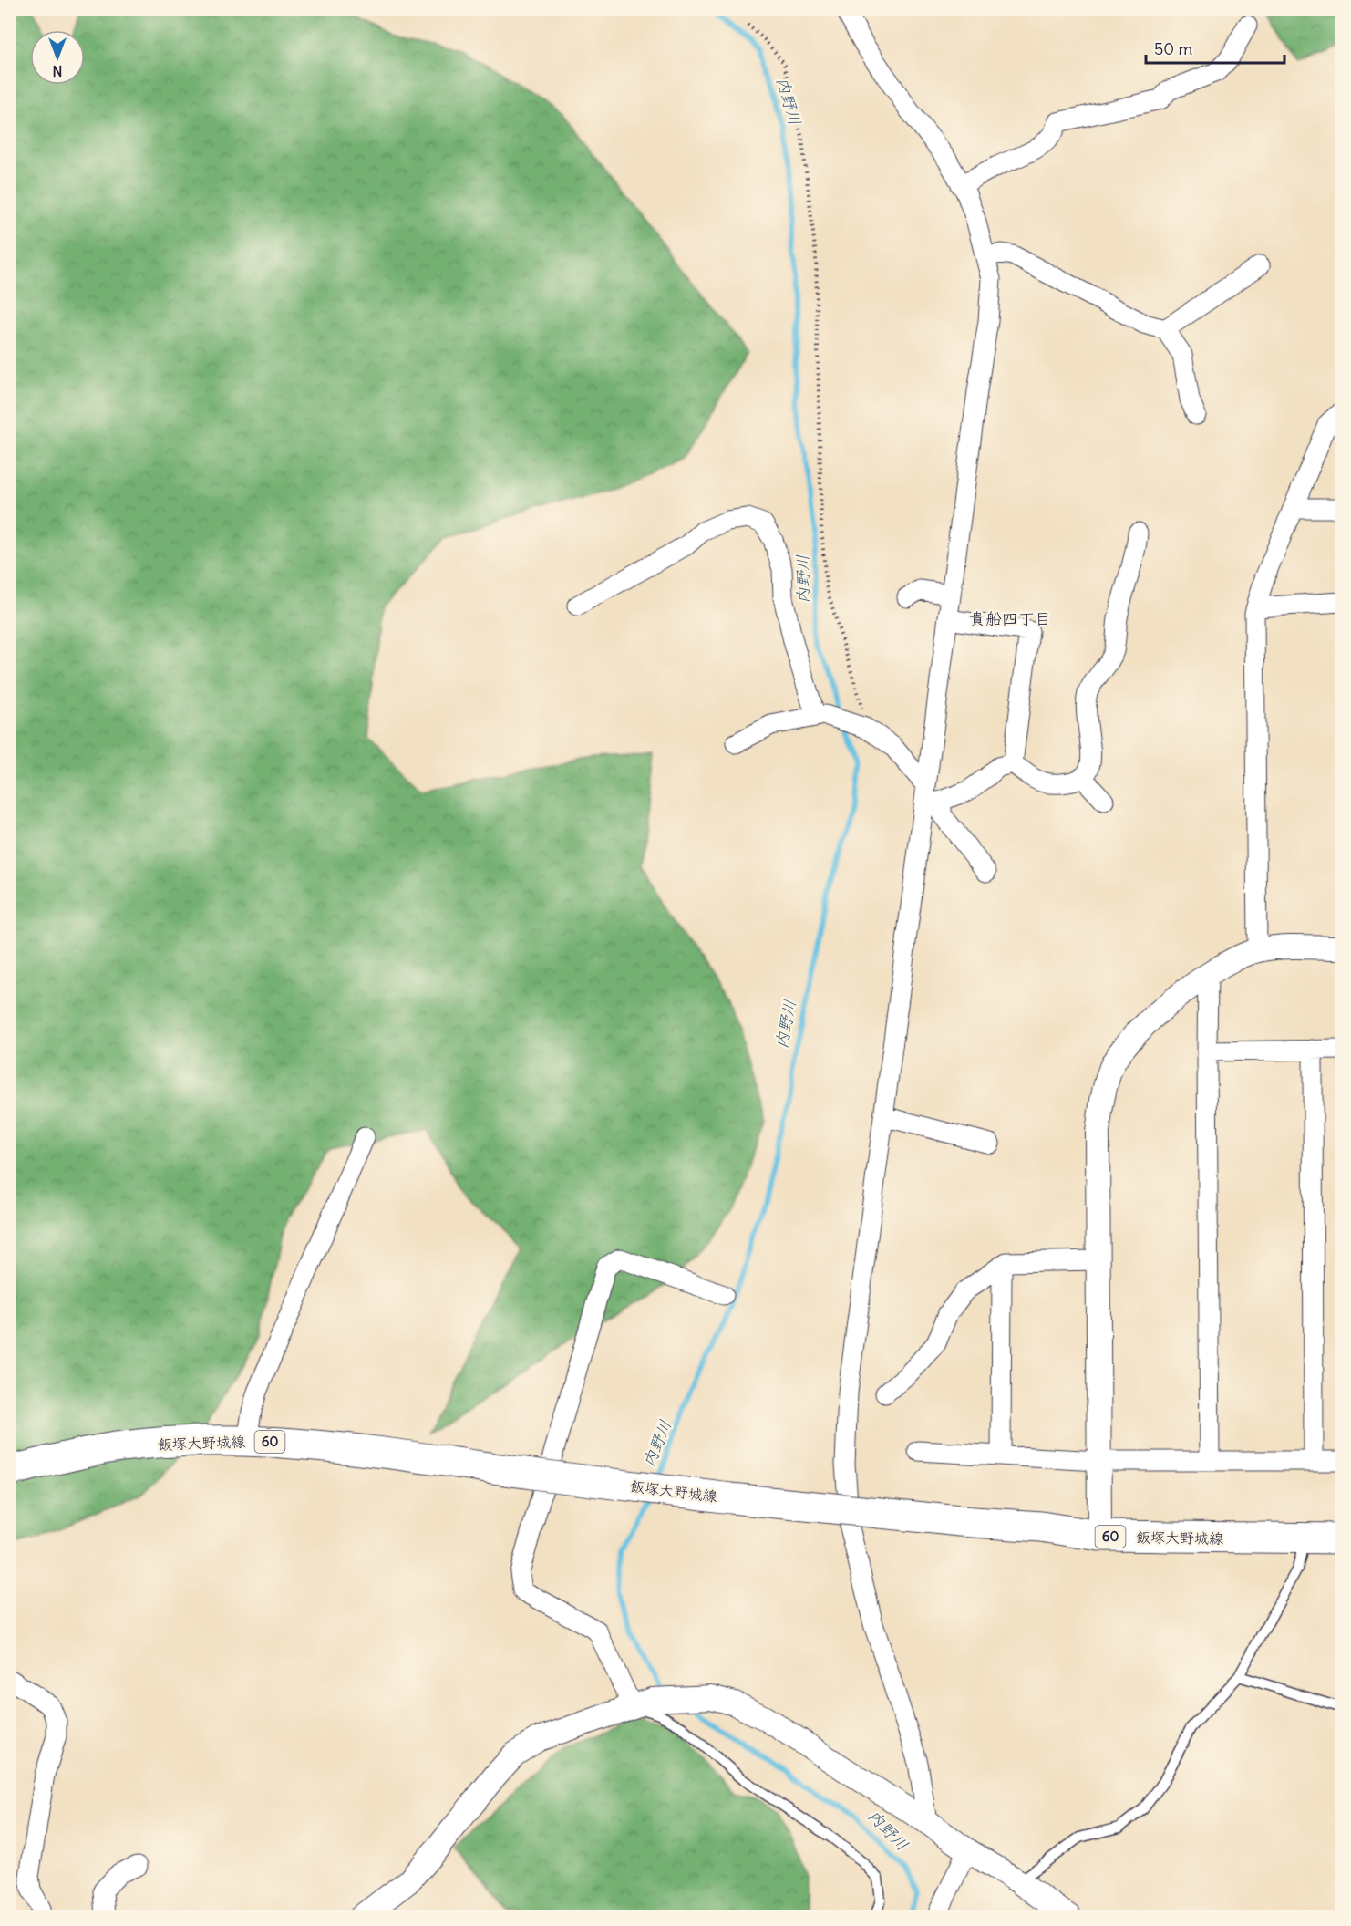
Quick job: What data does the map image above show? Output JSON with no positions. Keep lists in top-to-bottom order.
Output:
{
  "streets": {
    "main road": ["60", "飯塚大野城線"]
  },
  "districts": ["貴船四丁目"],
  "water": ["内野川"],
  "scale_bar": "50 m",
  "north": "bottom"
}
